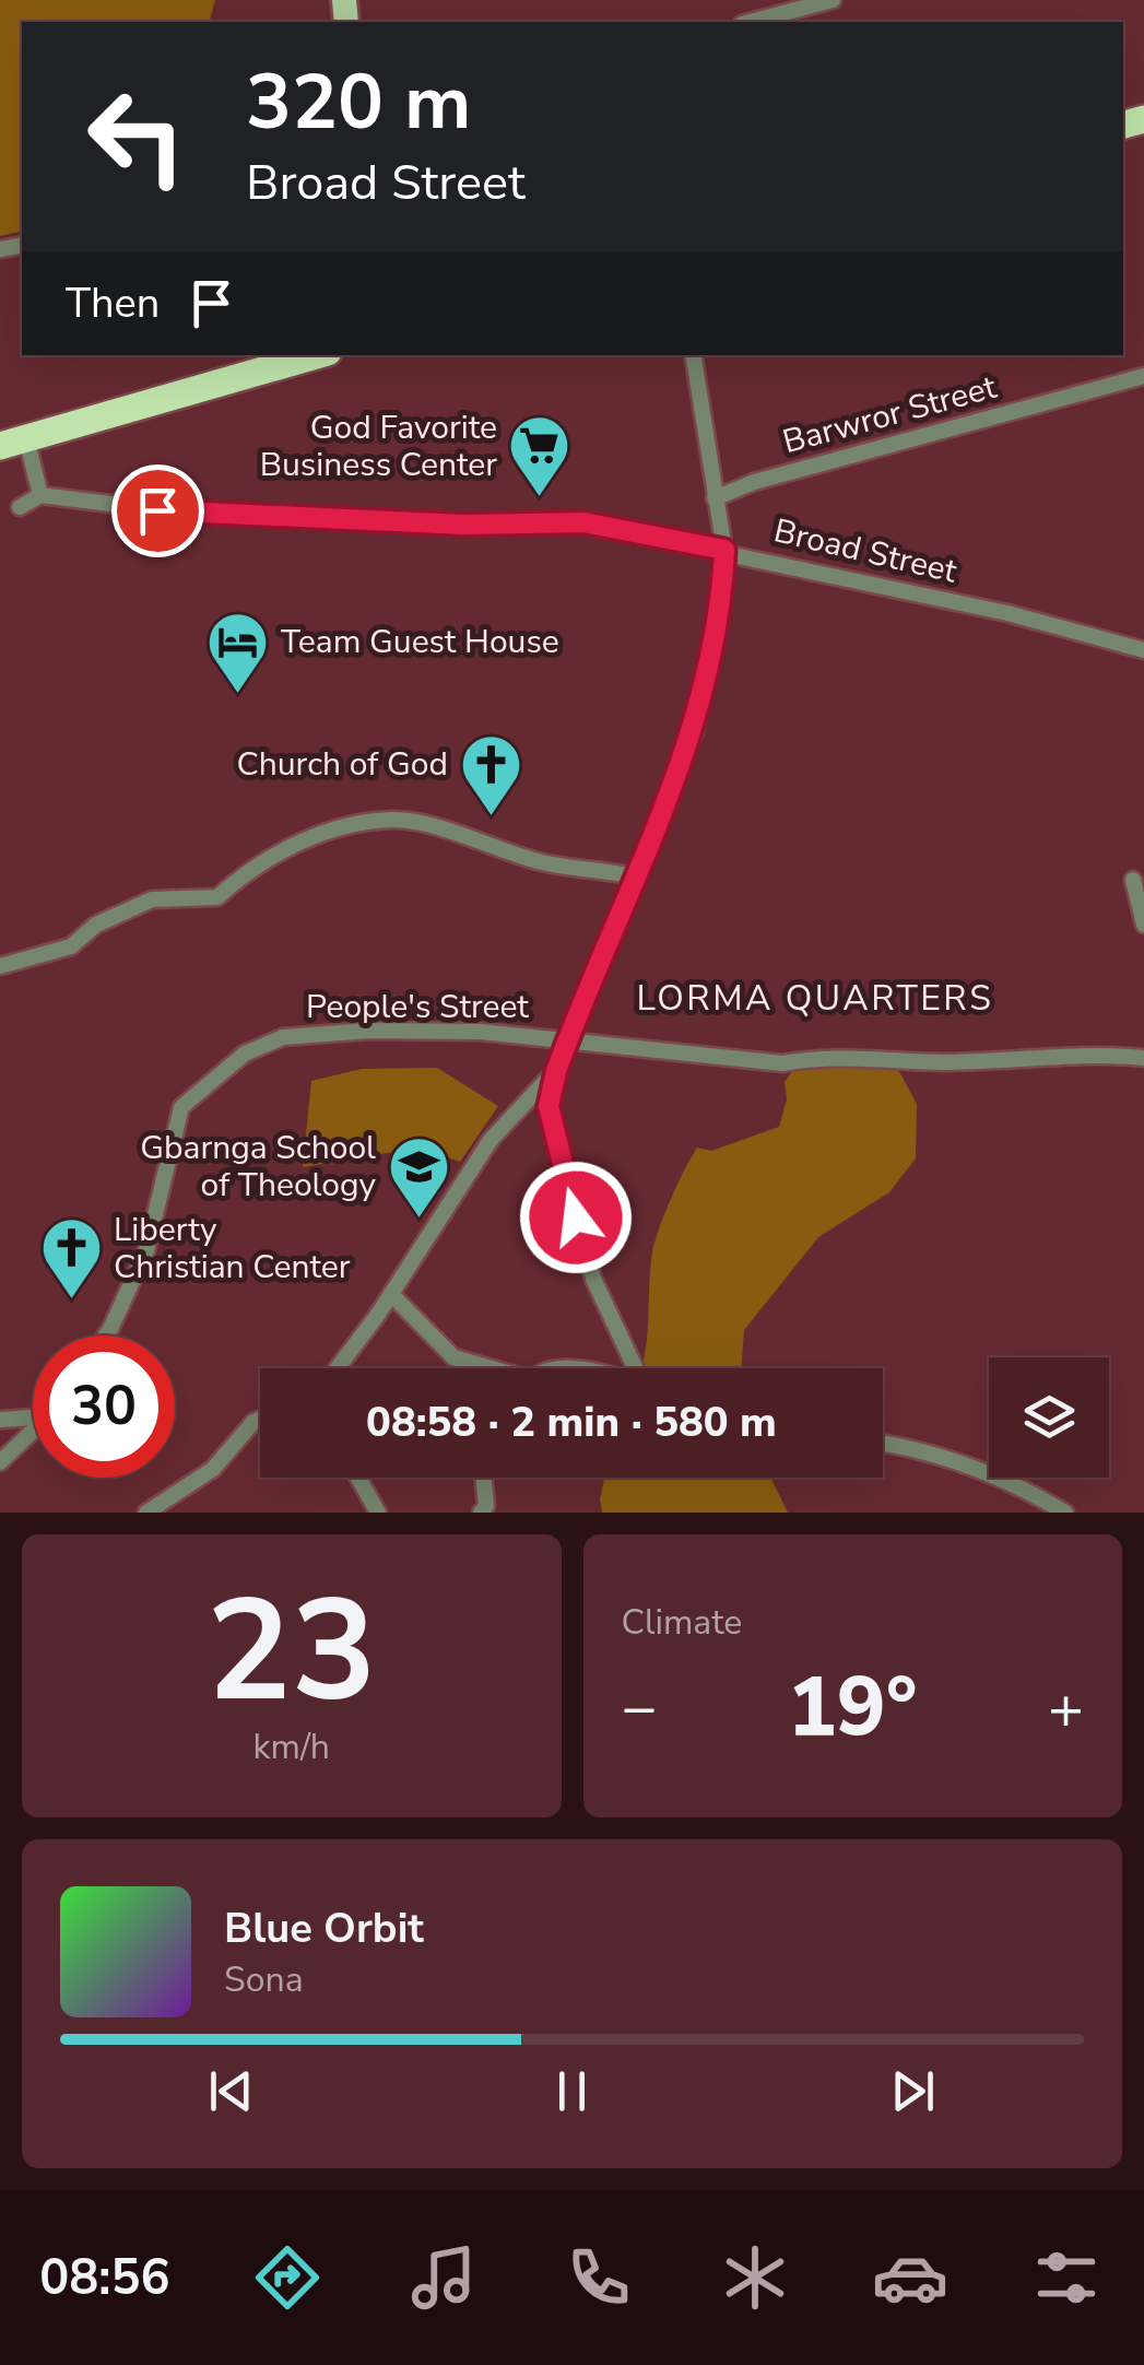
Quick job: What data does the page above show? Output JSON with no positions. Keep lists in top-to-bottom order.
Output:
{
  "streets": {
    "street": ["Barwror Street", "Broad Street", "People's Street"]
  },
  "districts": ["LORMA QUARTERS"],
  "places": {
    "supermarket": ["God Favorite Business Center"],
    "hotel": ["Team Guest House"],
    "church": ["Church of God", "Liberty Christian Center"],
    "school or university": ["Gbarnga School of Theology"]
  },
  "page": {
    "turn": ["320 m", "Broad Street"],
    "then": "Then",
    "limit": "30",
    "trip": "08:58 · 2 min · 580 m",
    "tile": [
      ["23", "km/h"],
      "Climate"
    ],
    "heat": ["−", "19°", "+"],
    "song": ["Blue Orbit", "Sona"],
    "tabs": "08:56"
  }
}
